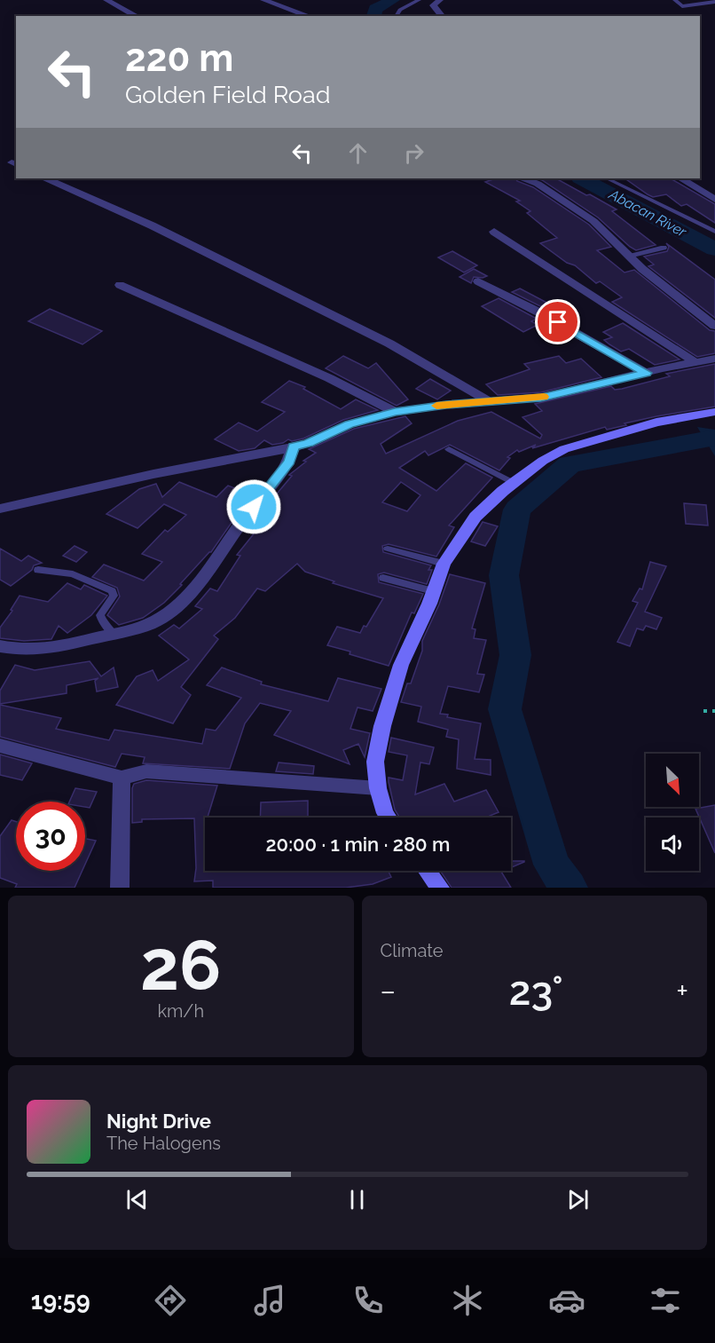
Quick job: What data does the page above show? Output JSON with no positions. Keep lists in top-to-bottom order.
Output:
{
  "water": ["Abacan River"],
  "north": "bottom right",
  "page": {
    "turn": ["220 m", "Golden Field Road"],
    "limit": "30",
    "trip": "20:00 · 1 min · 280 m",
    "tile": [
      ["26", "km/h"],
      "Climate"
    ],
    "heat": ["−", "23°", "+"],
    "song": ["Night Drive", "The Halogens"],
    "tabs": "19:59"
  }
}
